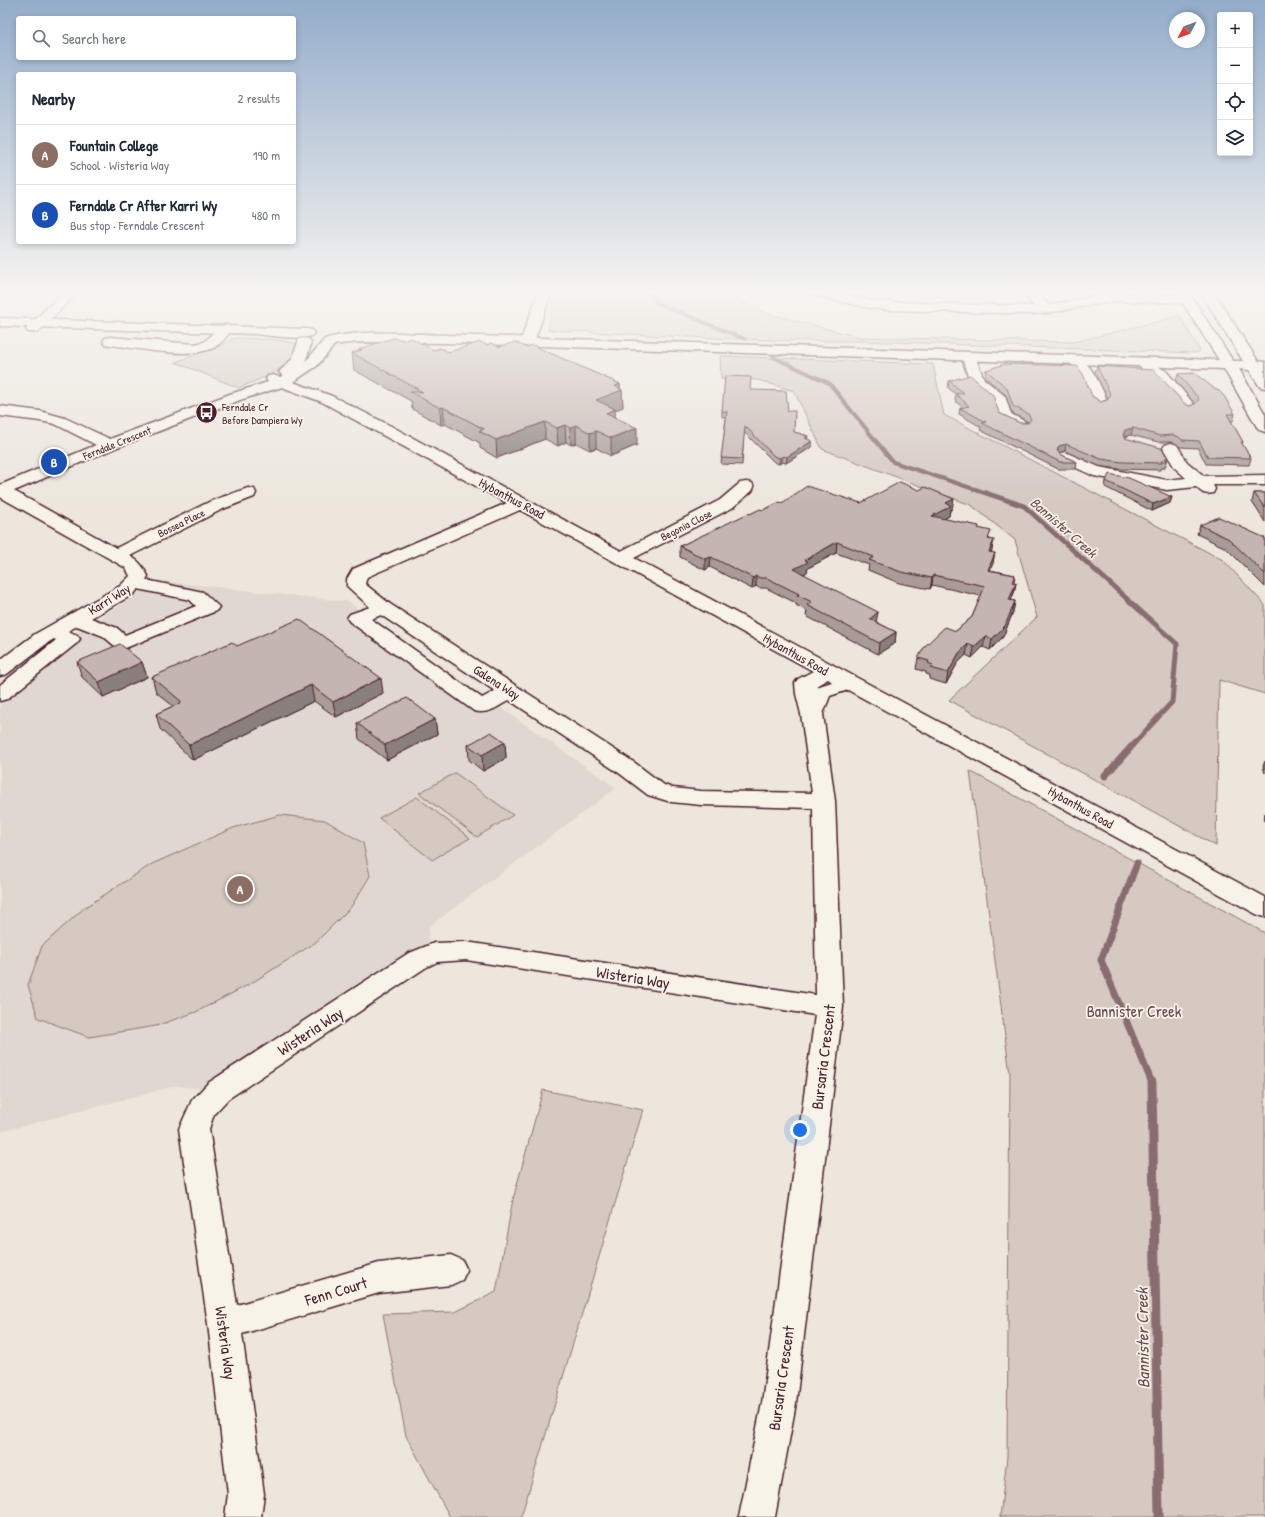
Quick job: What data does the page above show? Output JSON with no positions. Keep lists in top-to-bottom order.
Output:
{
  "streets": {
    "street": [
      "Ferndale Crescent",
      "Hybanthus Road",
      "Bossea Place",
      "Begonia Close",
      "Karri Way",
      "Galena Way",
      "Wisteria Way",
      "Bursaria Crescent",
      "Fenn Court"
    ]
  },
  "crossings": [
    ["Ferndale Crescent", "Hybanthus Road"],
    ["Ferndale Crescent", "Karri Way"],
    ["Hybanthus Road", "Begonia Close"],
    ["Hybanthus Road", "Galena Way"],
    ["Hybanthus Road", "Bursaria Crescent"],
    ["Bossea Place", "Karri Way"],
    ["Galena Way", "Bursaria Crescent"],
    ["Wisteria Way", "Bursaria Crescent"],
    ["Wisteria Way", "Fenn Court"]
  ],
  "water": ["Bannister Creek"],
  "parks": ["Bannister Creek"],
  "places": {
    "bus stop": ["Ferndale Cr Before Dampiera Wy"]
  },
  "north": "bottom left",
  "page": {
    "map_buttons": ["+", "−"],
    "search": "Search here",
    "heading": ["Nearby", "2 results"],
    "list": [
      {
        "mark": "A",
        "name": "Fountain College",
        "note": "School · Wisteria Way",
        "value": "190 m"
      },
      {
        "mark": "B",
        "name": "Ferndale Cr After Karri Wy",
        "note": "Bus stop · Ferndale Crescent",
        "value": "480 m"
      }
    ],
    "pins": ["B", "A"]
  }
}
